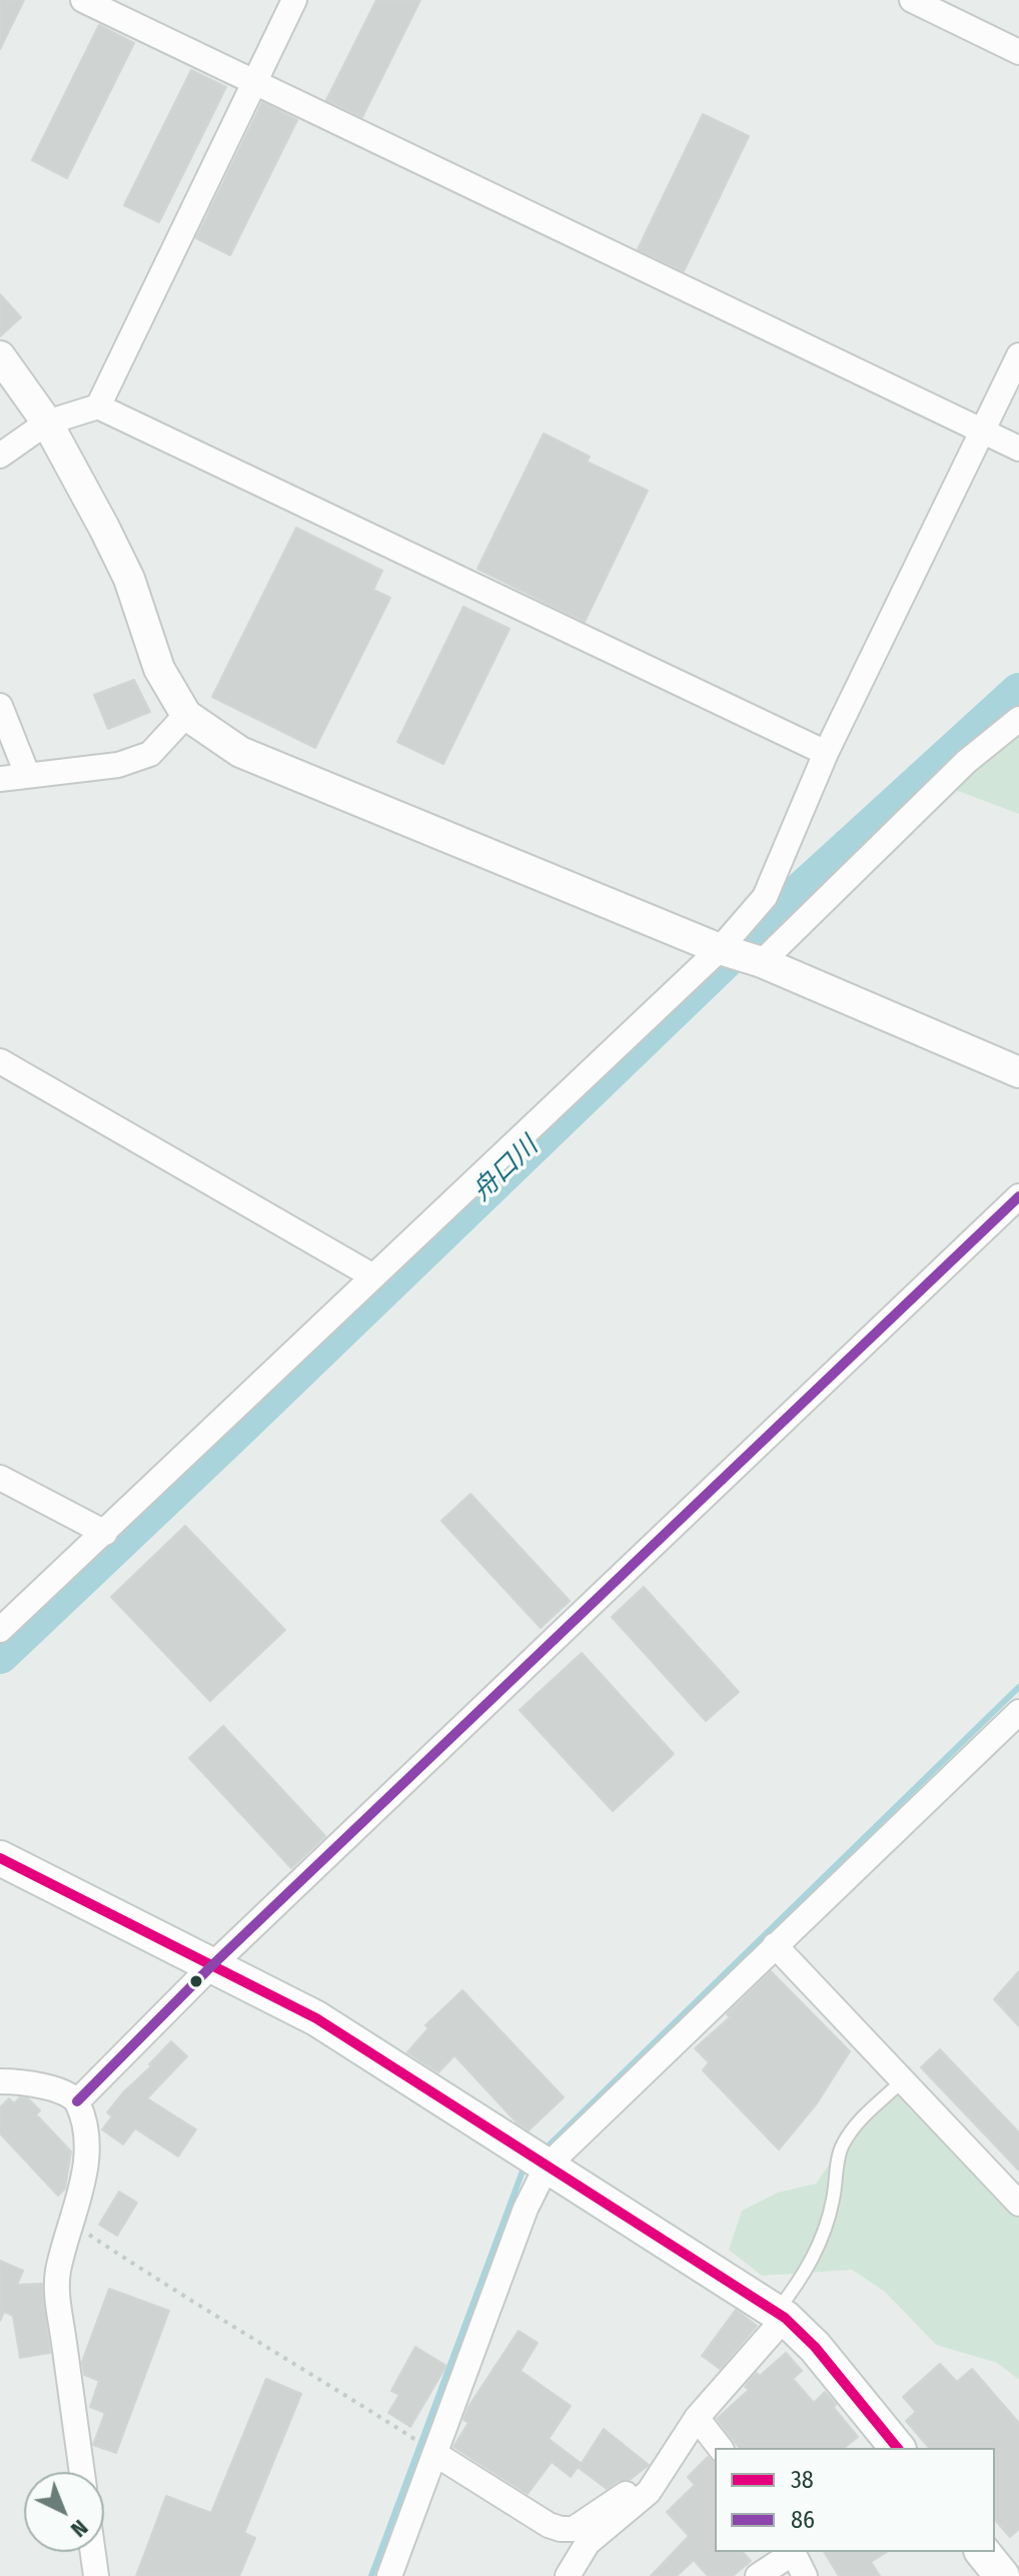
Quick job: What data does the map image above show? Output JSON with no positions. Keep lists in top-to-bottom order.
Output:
{
  "water": ["舟口川"],
  "lines": ["transit line 86", "transit line 38"],
  "legend": ["38", "86"],
  "north": "bottom right"
}
